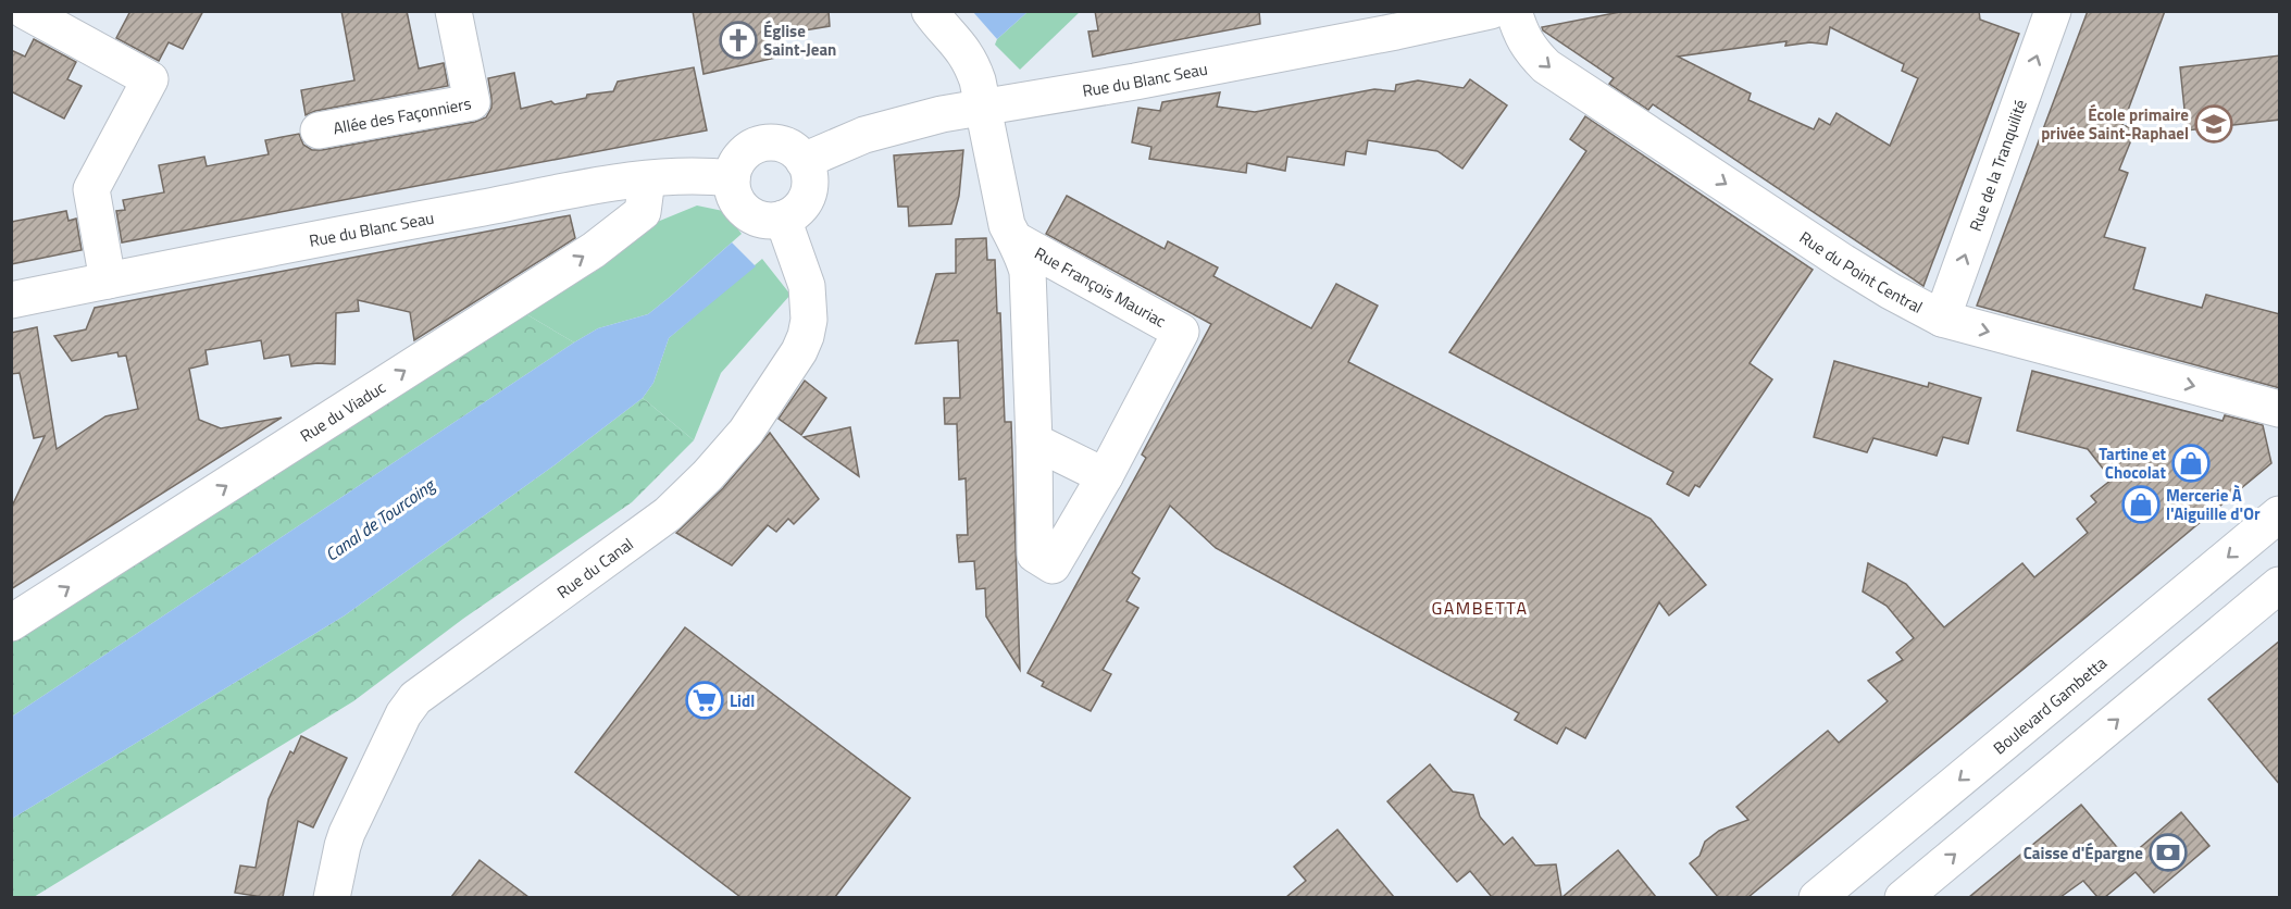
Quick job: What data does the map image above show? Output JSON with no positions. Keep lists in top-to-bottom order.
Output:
{
  "streets": {
    "street": [
      "Rue du Blanc Seau",
      "Allée des Façonniers",
      "Rue de la Tranquilité",
      "Rue du Point Central",
      "Rue François Mauriac",
      "Rue du Viaduc",
      "Rue du Canal",
      "Boulevard Gambetta"
    ]
  },
  "crossings": [
    ["Rue du Blanc Seau", "Rue François Mauriac"],
    ["Rue du Blanc Seau", "Rue du Viaduc"],
    ["Rue du Blanc Seau", "Rue du Canal"],
    ["Rue de la Tranquilité", "Rue du Point Central"]
  ],
  "one_way": ["Rue de la Tranquilité", "Rue du Point Central", "Rue du Viaduc"],
  "districts": ["GAMBETTA"],
  "water": ["Canal de Tourcoing"],
  "places": {
    "church": ["Église Saint-Jean"],
    "school or university": ["École primaire privée Saint-Raphael"],
    "shop": ["Tartine et Chocolat", "Mercerie À l'Aiguille d'Or"],
    "supermarket": ["Lidl"],
    "bank": ["Caisse d'Épargne"]
  }
}
